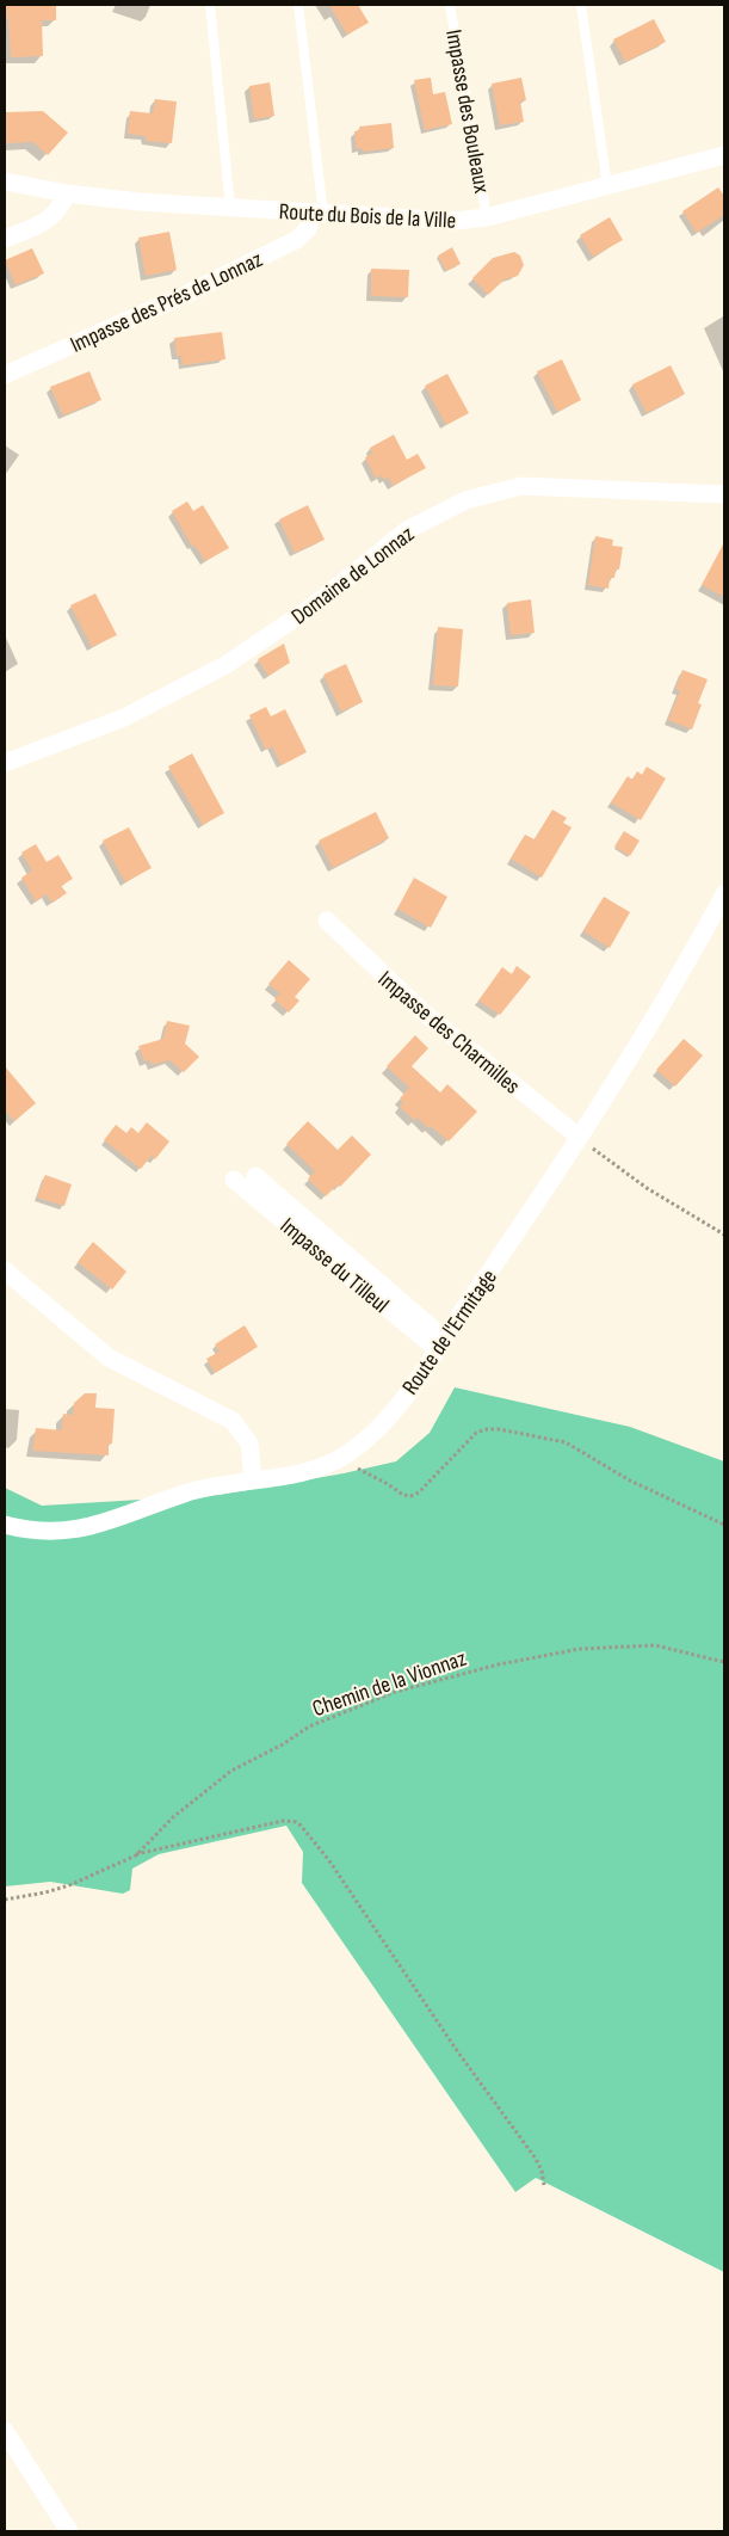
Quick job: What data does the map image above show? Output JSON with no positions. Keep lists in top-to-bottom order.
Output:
{
  "streets": {
    "street": [
      "Route du Bois de la Ville",
      "Impasse des Prés de Lonnaz",
      "Domaine de Lonnaz",
      "Impasse des Charmilles",
      "Impasse du Tilleul",
      "Route de l'Ermitage"
    ],
    "lane": ["Impasse des Bouleaux"],
    "path": ["Chemin de la Vionnaz"]
  },
  "crossings": [
    ["Impasse des Bouleaux", "Route du Bois de la Ville"],
    ["Route du Bois de la Ville", "Impasse des Prés de Lonnaz"],
    ["Impasse des Charmilles", "Route de l'Ermitage"],
    ["Impasse du Tilleul", "Route de l'Ermitage"]
  ]
}
